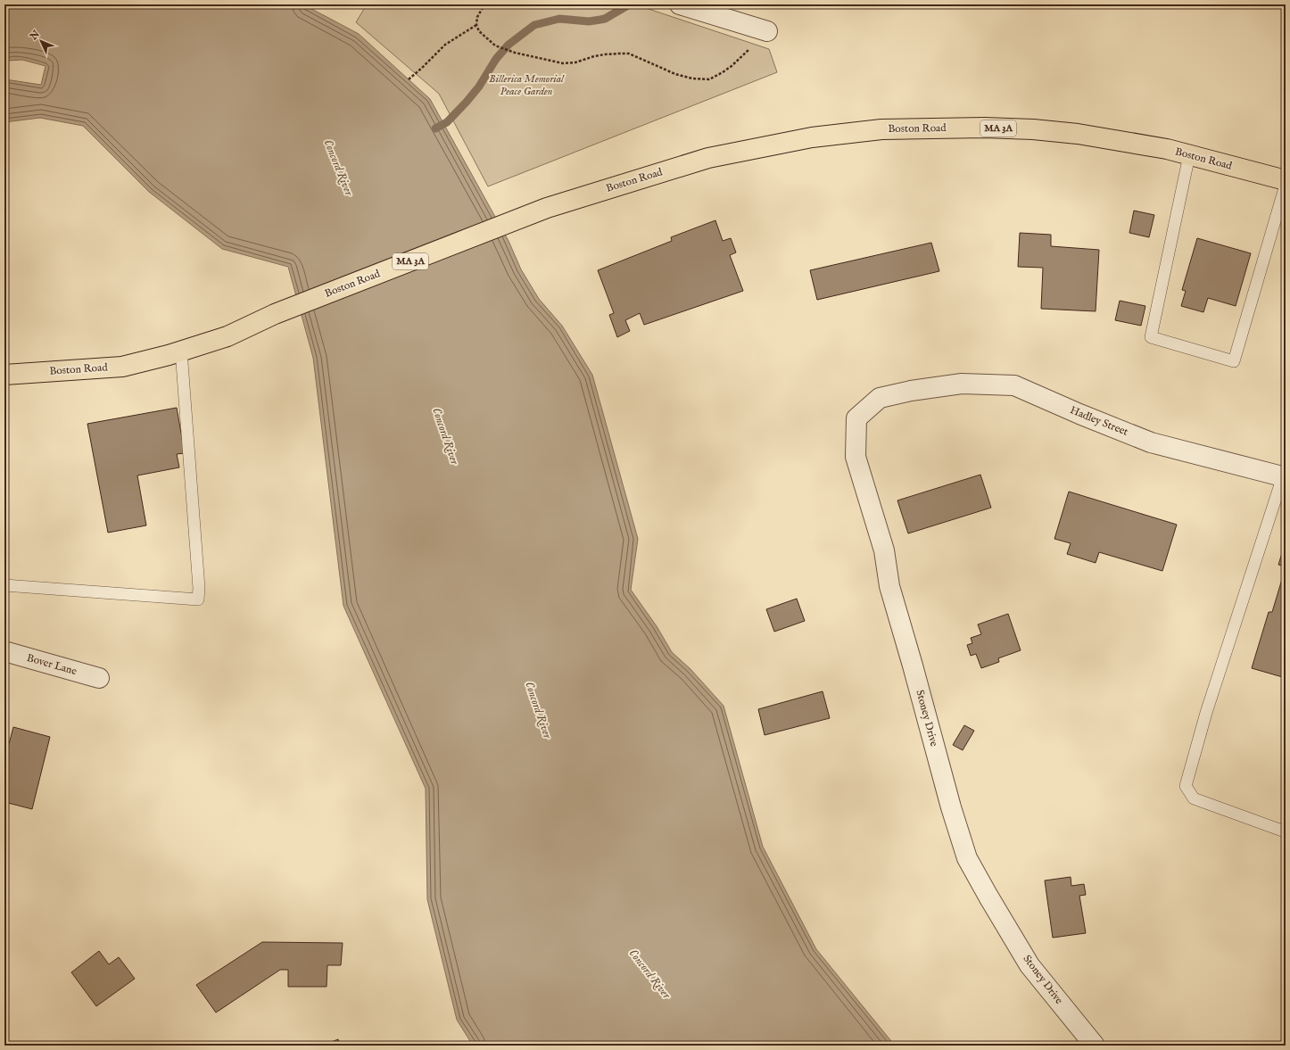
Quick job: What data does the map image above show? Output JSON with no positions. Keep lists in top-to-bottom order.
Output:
{
  "streets": {
    "main road": ["Boston Road", "MA 3A"],
    "street": ["Hadley Street", "Bover Lane", "Stoney Drive"]
  },
  "crossings": [
    ["Hadley Street", "Stoney Drive"]
  ],
  "water": ["Concord River"],
  "parks": ["Billerica Memorial Peace Garden"],
  "north": "top left"
}
